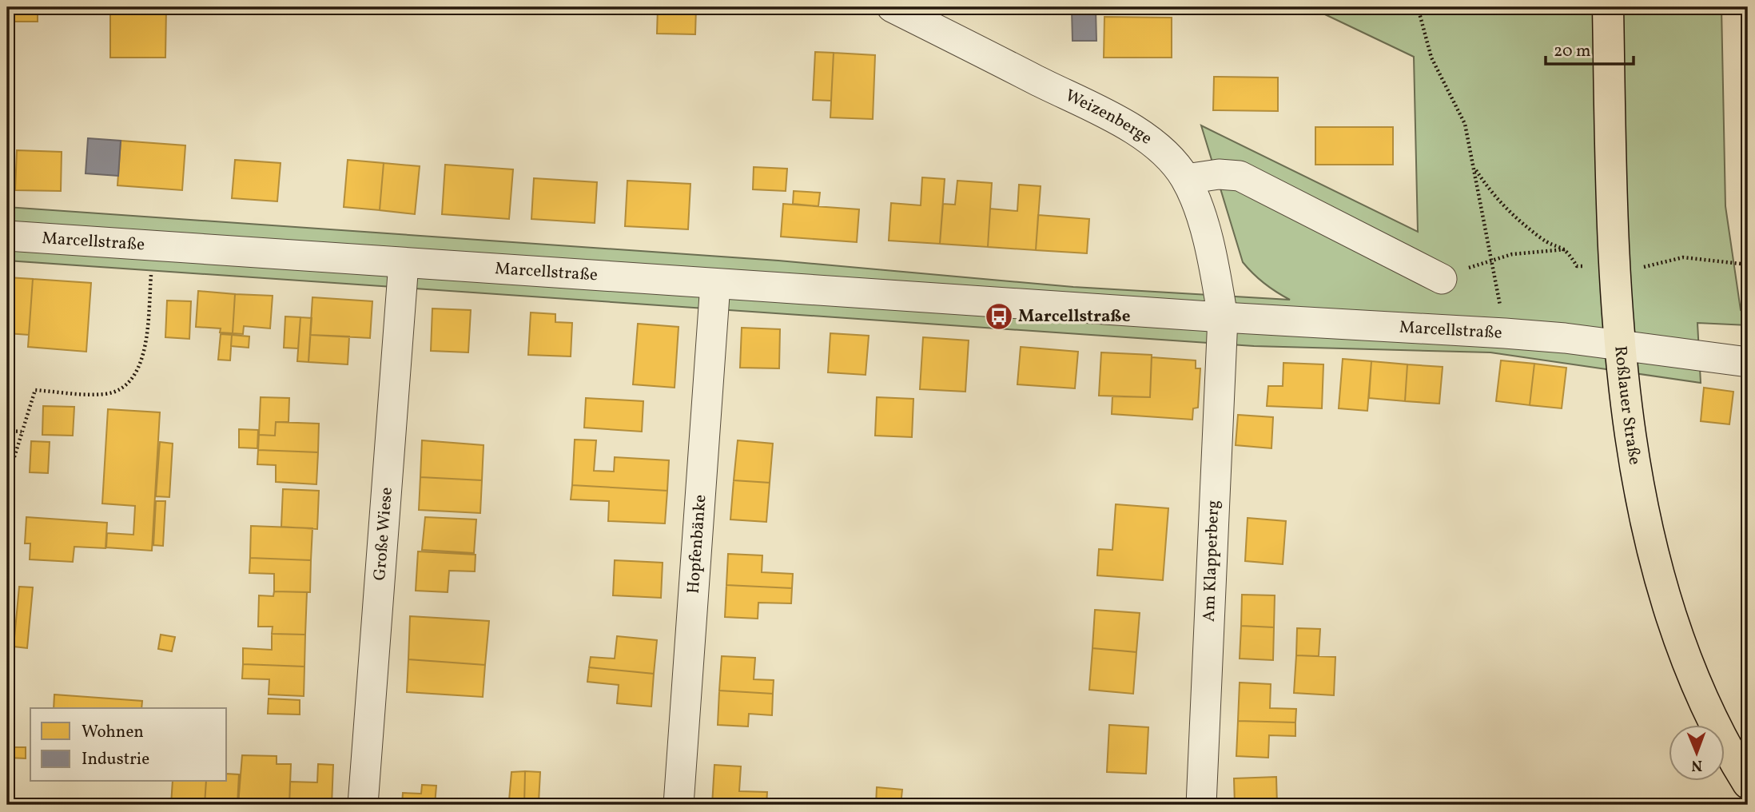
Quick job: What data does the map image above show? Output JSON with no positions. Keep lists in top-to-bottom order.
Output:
{
  "streets": {
    "main road": ["Roßlauer Straße"],
    "street": [
      "Weizenberge",
      "Marcellstraße",
      "Große Wiese",
      "Hopfenbänke",
      "Am Klapperberg"
    ]
  },
  "crossings": [
    ["Weizenberge", "Marcellstraße"],
    ["Weizenberge", "Am Klapperberg"],
    ["Marcellstraße", "Roßlauer Straße"],
    ["Marcellstraße", "Große Wiese"],
    ["Marcellstraße", "Hopfenbänke"],
    ["Marcellstraße", "Am Klapperberg"]
  ],
  "places": {
    "bus stop": ["Marcellstraße"]
  },
  "legend": ["Wohnen", "Industrie"],
  "scale_bar": "20 m",
  "north": "bottom"
}
